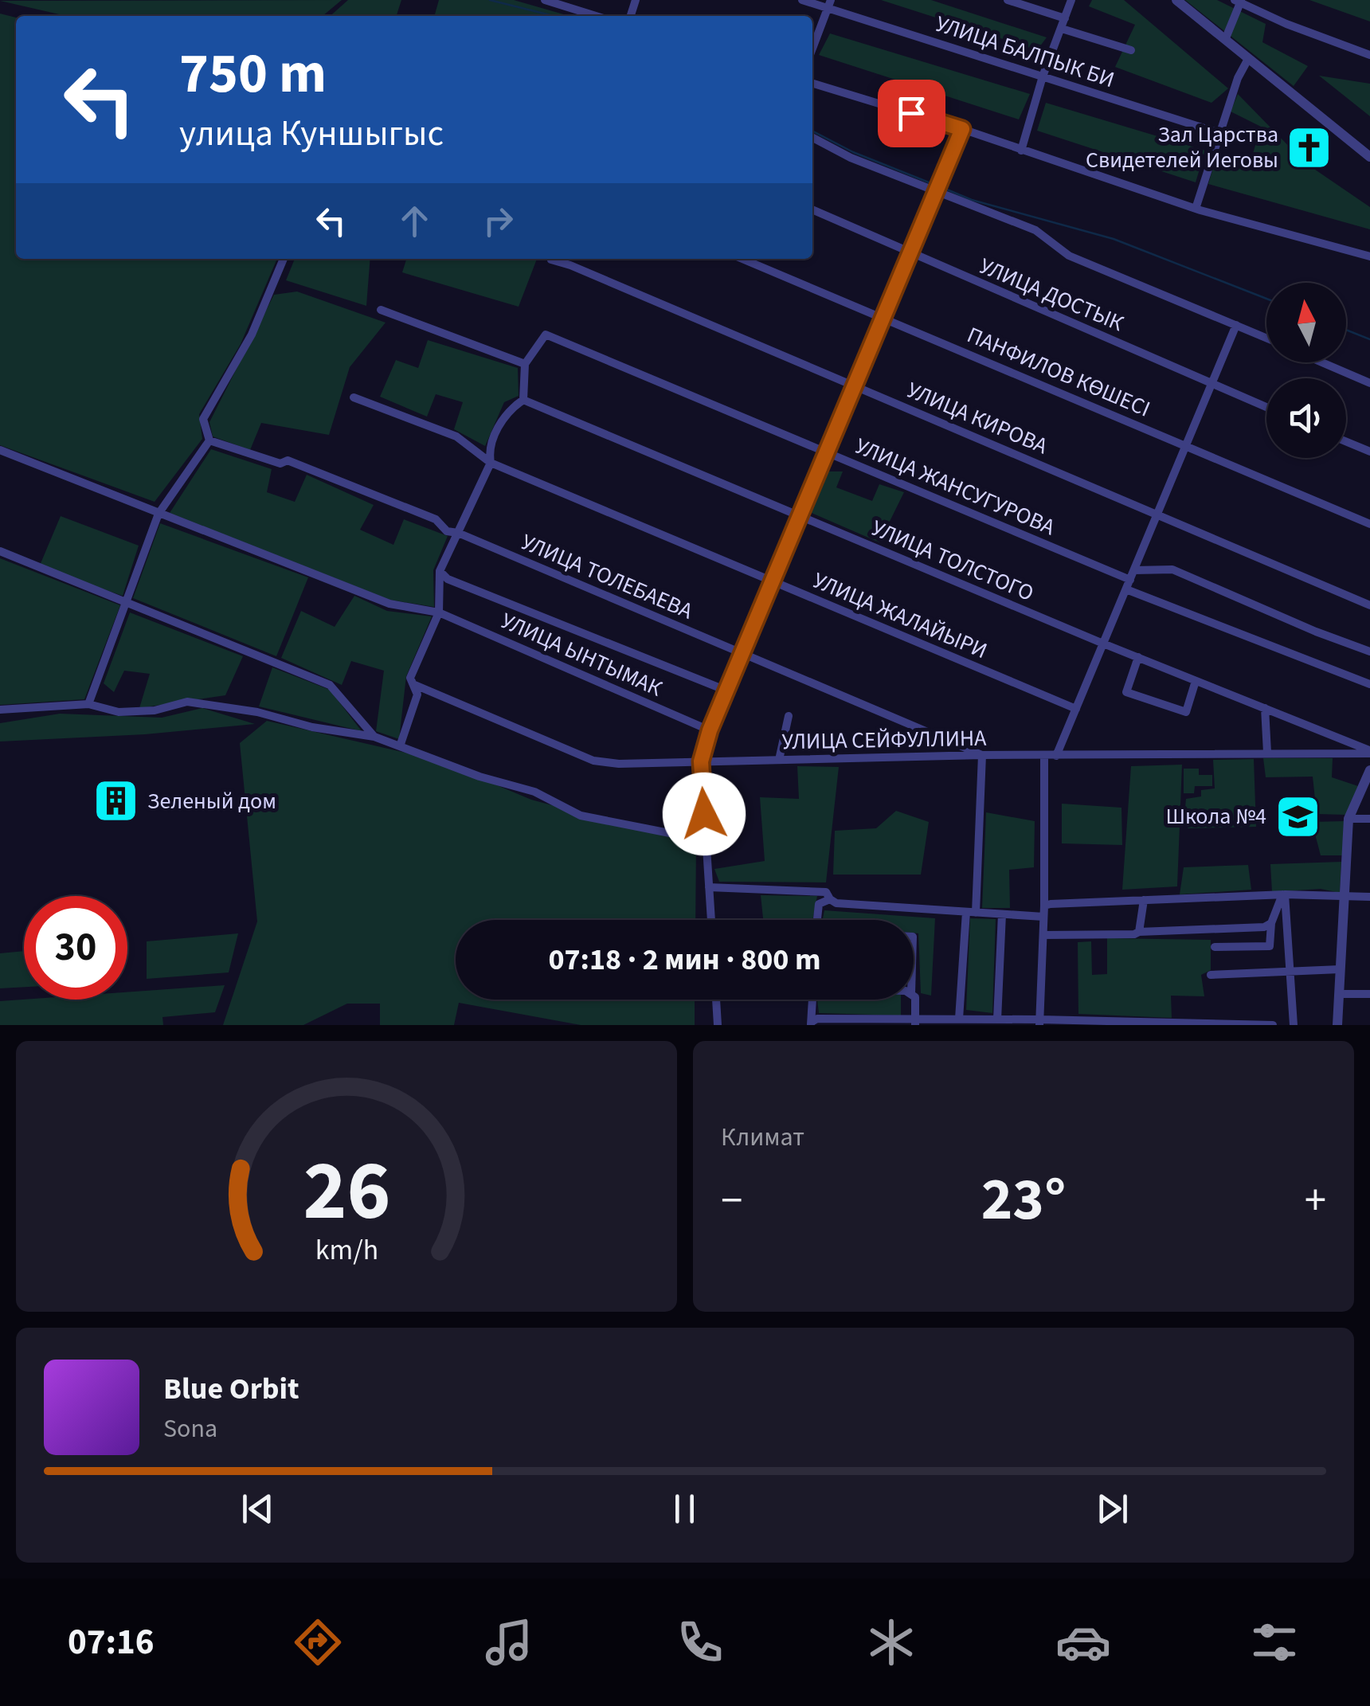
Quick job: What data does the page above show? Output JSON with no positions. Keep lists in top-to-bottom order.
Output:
{
  "streets": {
    "street": [
      "УЛИЦА БАЛПЫК БИ",
      "УЛИЦА ДОСТЫК",
      "ПАНФИЛОВ КӨШЕСІ",
      "УЛИЦА КИРОВА",
      "УЛИЦА ЖАНСУГУРОВА",
      "УЛИЦА ТОЛСТОГО",
      "УЛИЦА ТОЛЕБАЕВА",
      "УЛИЦА ЖАЛАЙЫРИ",
      "УЛИЦА ЫНТЫМАК",
      "УЛИЦА СЕЙФУЛЛИНА"
    ]
  },
  "crossings": [
    ["УЛИЦА ТОЛСТОГО", "УЛИЦА СЕЙФУЛЛИНА"],
    ["УЛИЦА ТОЛЕБАЕВА", "УЛИЦА СЕЙФУЛЛИНА"]
  ],
  "places": {
    "church": ["Зал Царства Свидетелей Иеговы"],
    "building": ["Зеленый дом"],
    "school or university": ["Школа №4"]
  },
  "north": "top",
  "page": {
    "turn": ["750 m", "улица Куншыгыс"],
    "limit": "30",
    "trip": "07:18 · 2 мин · 800 m",
    "tile": "Климат",
    "heat": ["−", "23°", "+"],
    "song": ["Blue Orbit", "Sona"],
    "tabs": "07:16",
    "gauge": ["26", "km/h"]
  }
}
